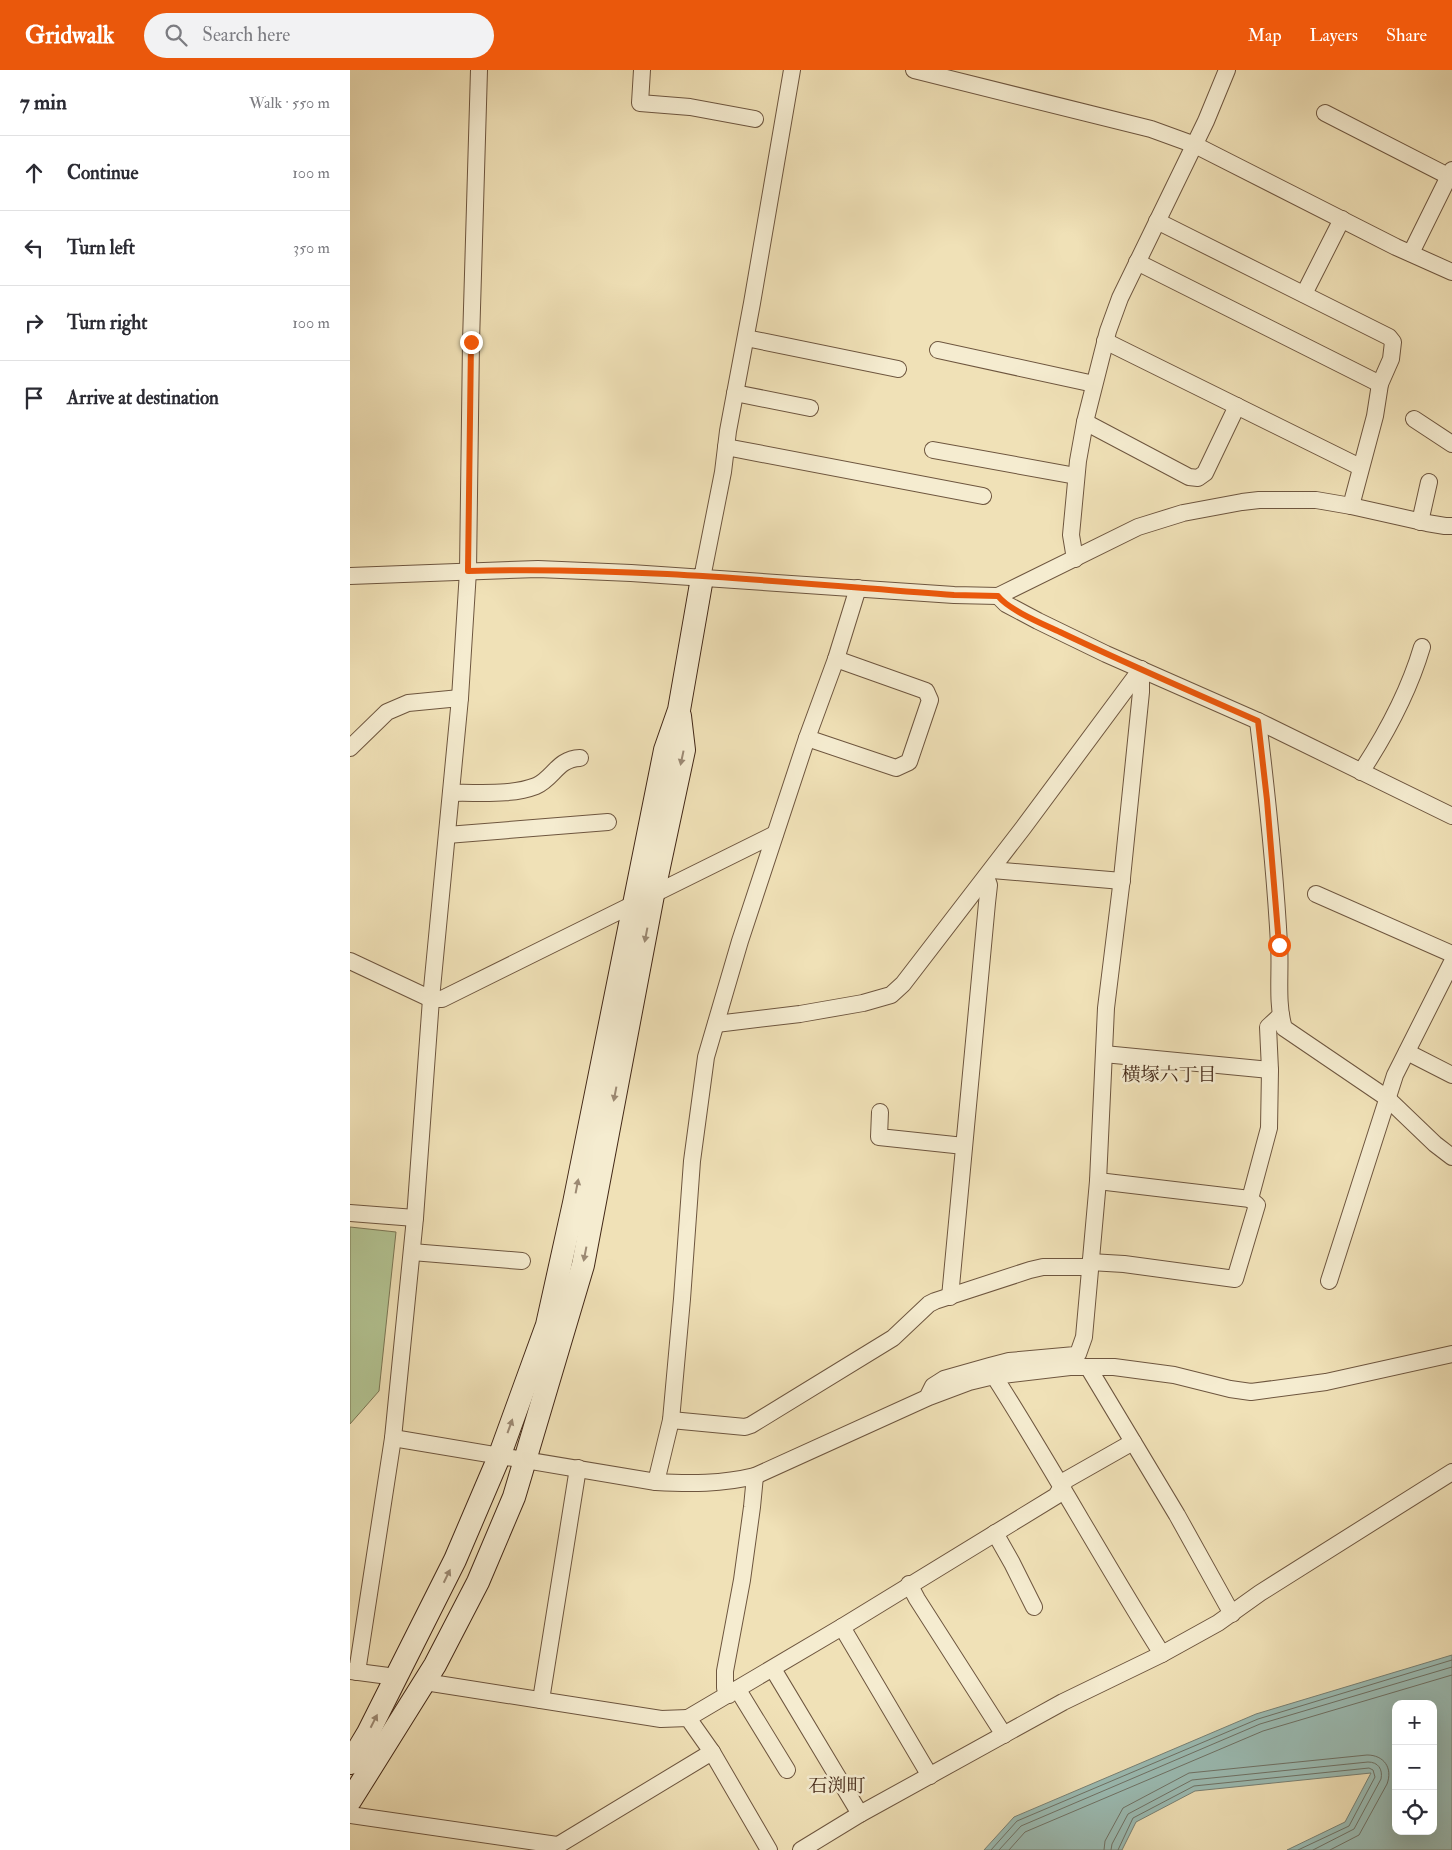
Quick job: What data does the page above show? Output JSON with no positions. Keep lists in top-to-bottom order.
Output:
{
  "districts": ["横塚六丁目", "石渕町"],
  "page": {
    "header": "Gridwalk",
    "search": "Search here",
    "nav": ["Map", "Layers", "Share"],
    "heading": ["7 min", "Walk · 550 m"],
    "list": [
      ["Continue", "100 m"],
      ["Turn left", "350 m"],
      ["Turn right", "100 m"],
      "Arrive at destination"
    ],
    "map_buttons": ["+", "−"]
  }
}
